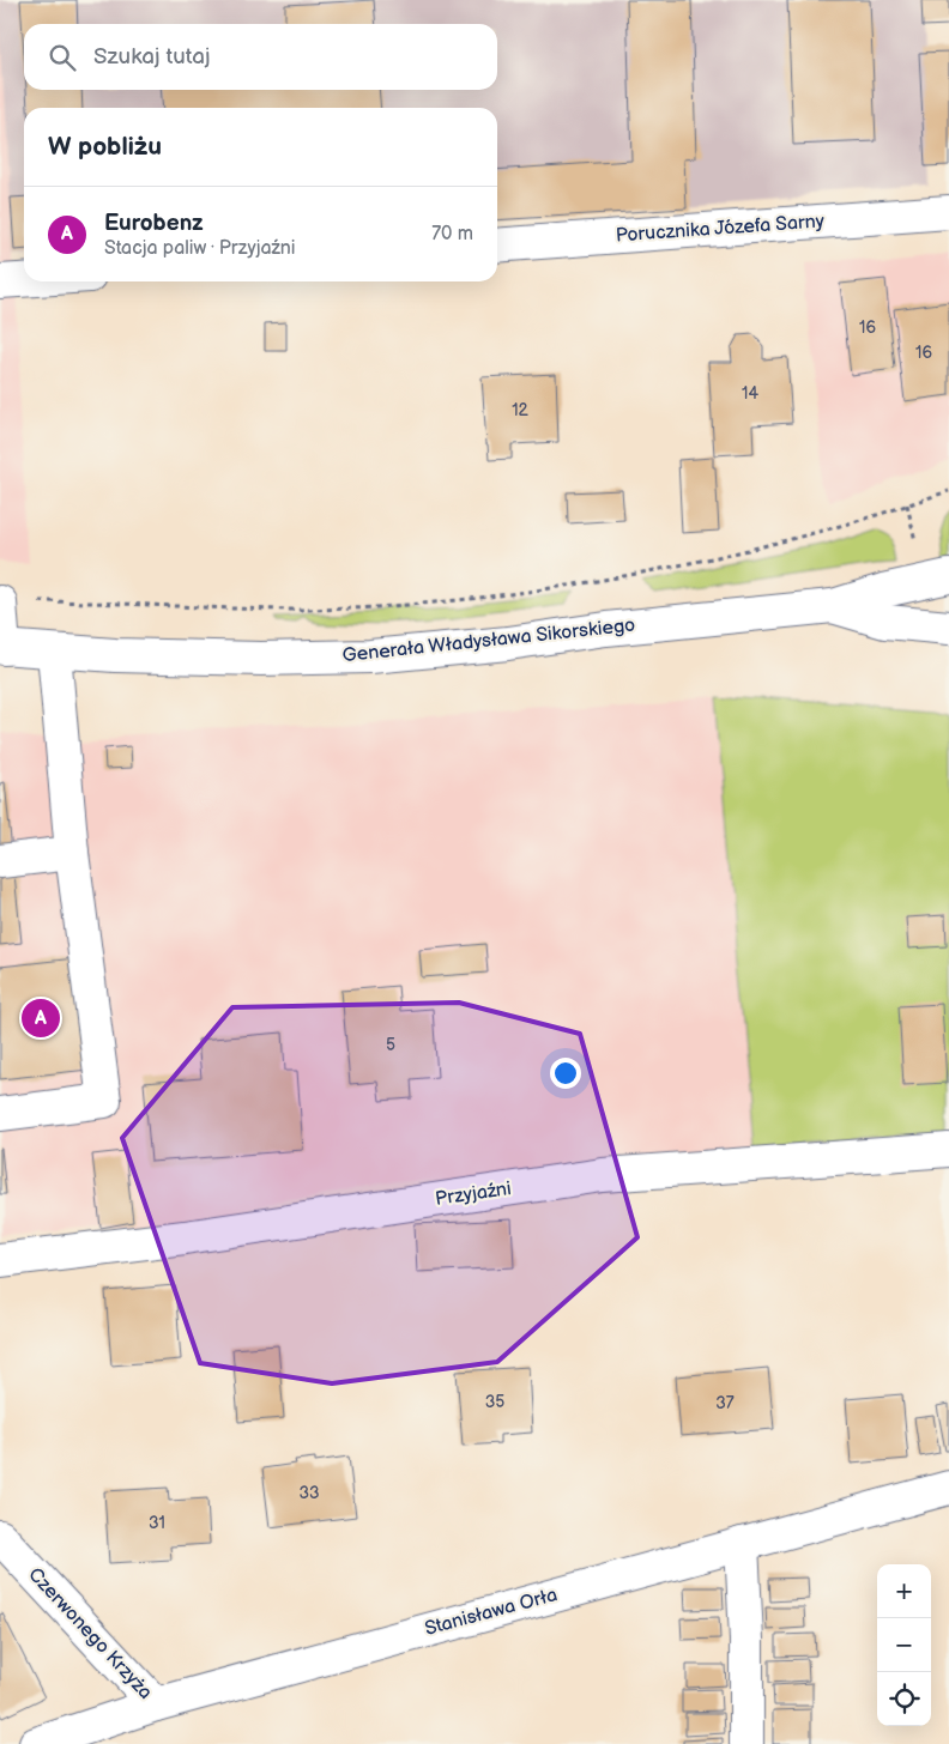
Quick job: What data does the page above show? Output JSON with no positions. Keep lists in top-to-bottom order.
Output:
{
  "streets": {
    "street": [
      "Porucznika Józefa Sarny",
      "Generała Władysława Sikorskiego",
      "Przyjaźni",
      "Stanisława Orła",
      "Czerwonego Krzyża"
    ]
  },
  "crossings": [
    ["Stanisława Orła", "Czerwonego Krzyża"]
  ],
  "house_numbers": [
    "16",
    "16",
    "14",
    "12",
    "5",
    "35",
    "37",
    "33",
    "31"
  ],
  "page": {
    "search": "Szukaj tutaj",
    "heading": "W pobliżu",
    "list": [
      {
        "mark": "A",
        "name": "Eurobenz",
        "note": "Stacja paliw · Przyjaźni",
        "value": "70 m"
      }
    ],
    "pins": "A",
    "map_buttons": ["+", "−"]
  }
}
